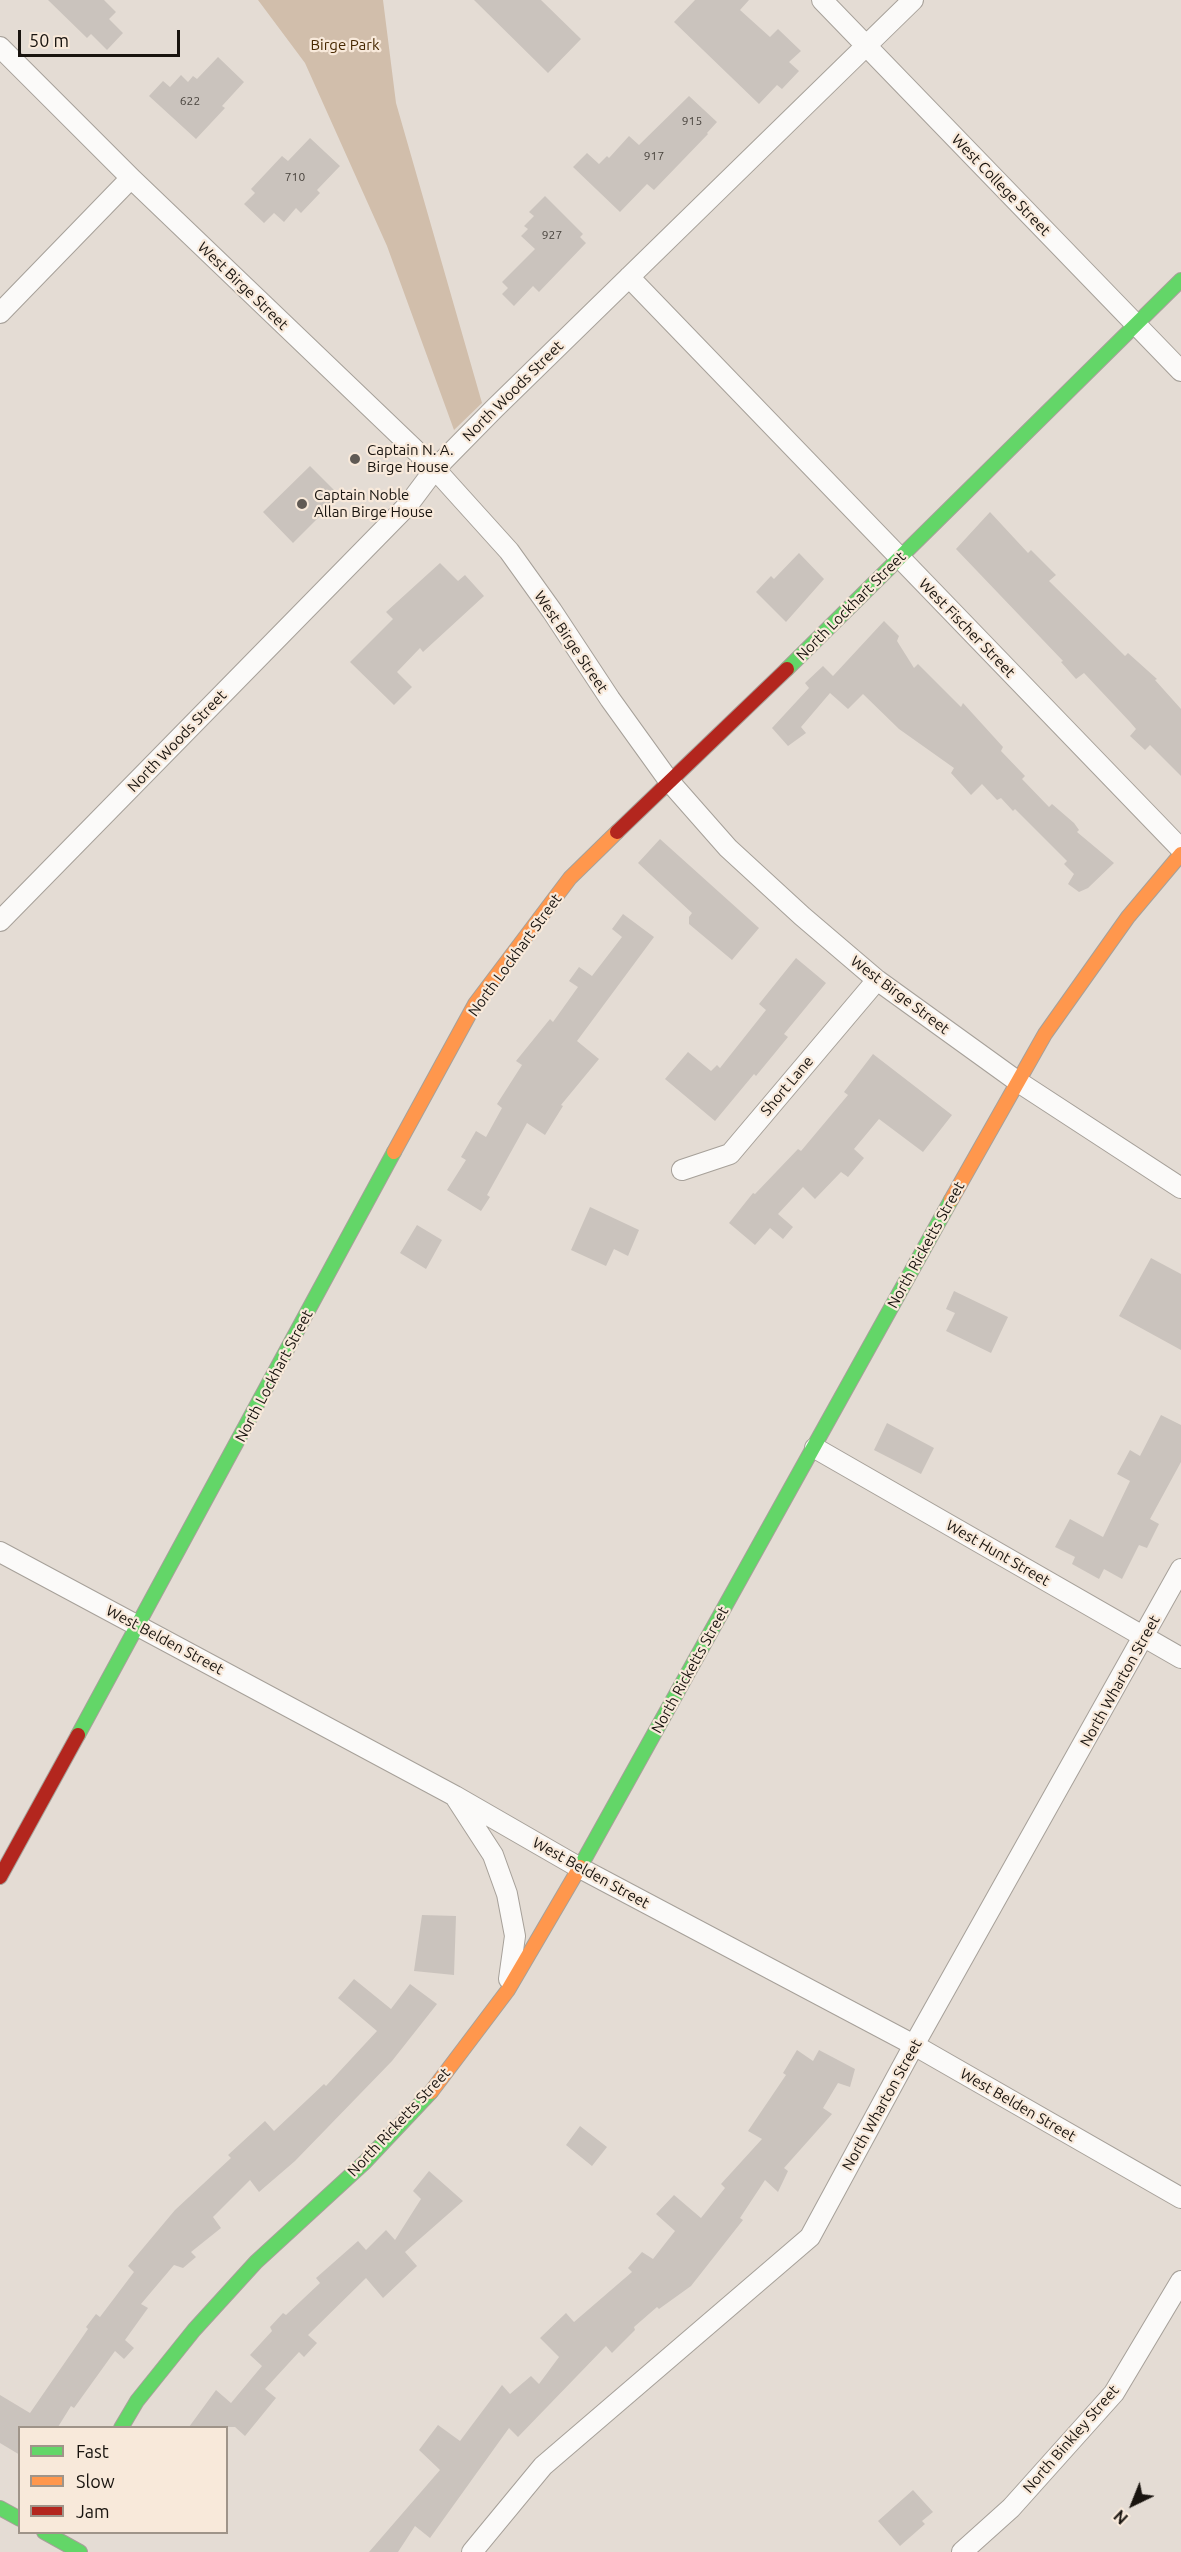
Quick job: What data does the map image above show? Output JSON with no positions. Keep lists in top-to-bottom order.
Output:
{
  "streets": {
    "street": [
      "West College Street",
      "West Birge Street",
      "North Woods Street",
      "North Lockhart Street",
      "West Fischer Street",
      "Short Lane",
      "North Ricketts Street",
      "West Hunt Street",
      "West Belden Street",
      "North Wharton Street",
      "North Binkley Street"
    ]
  },
  "crossings": [
    ["West College Street", "North Woods Street"],
    ["West College Street", "North Lockhart Street"],
    ["West Birge Street", "North Woods Street"],
    ["West Birge Street", "North Lockhart Street"],
    ["West Birge Street", "Short Lane"],
    ["West Birge Street", "North Ricketts Street"],
    ["North Woods Street", "West Fischer Street"],
    ["North Lockhart Street", "West Fischer Street"],
    ["North Lockhart Street", "West Belden Street"],
    ["North Ricketts Street", "West Hunt Street"],
    ["North Ricketts Street", "West Belden Street"],
    ["West Hunt Street", "North Wharton Street"],
    ["West Belden Street", "North Wharton Street"]
  ],
  "parks": ["Birge Park"],
  "places": ["Captain N. A. Birge House", "Captain Noble Allan Birge House"],
  "house_numbers": [
    "622",
    "915",
    "917",
    "710",
    "927"
  ],
  "legend": ["Fast", "Slow", "Jam"],
  "scale_bar": "50 m",
  "north": "bottom left"
}
